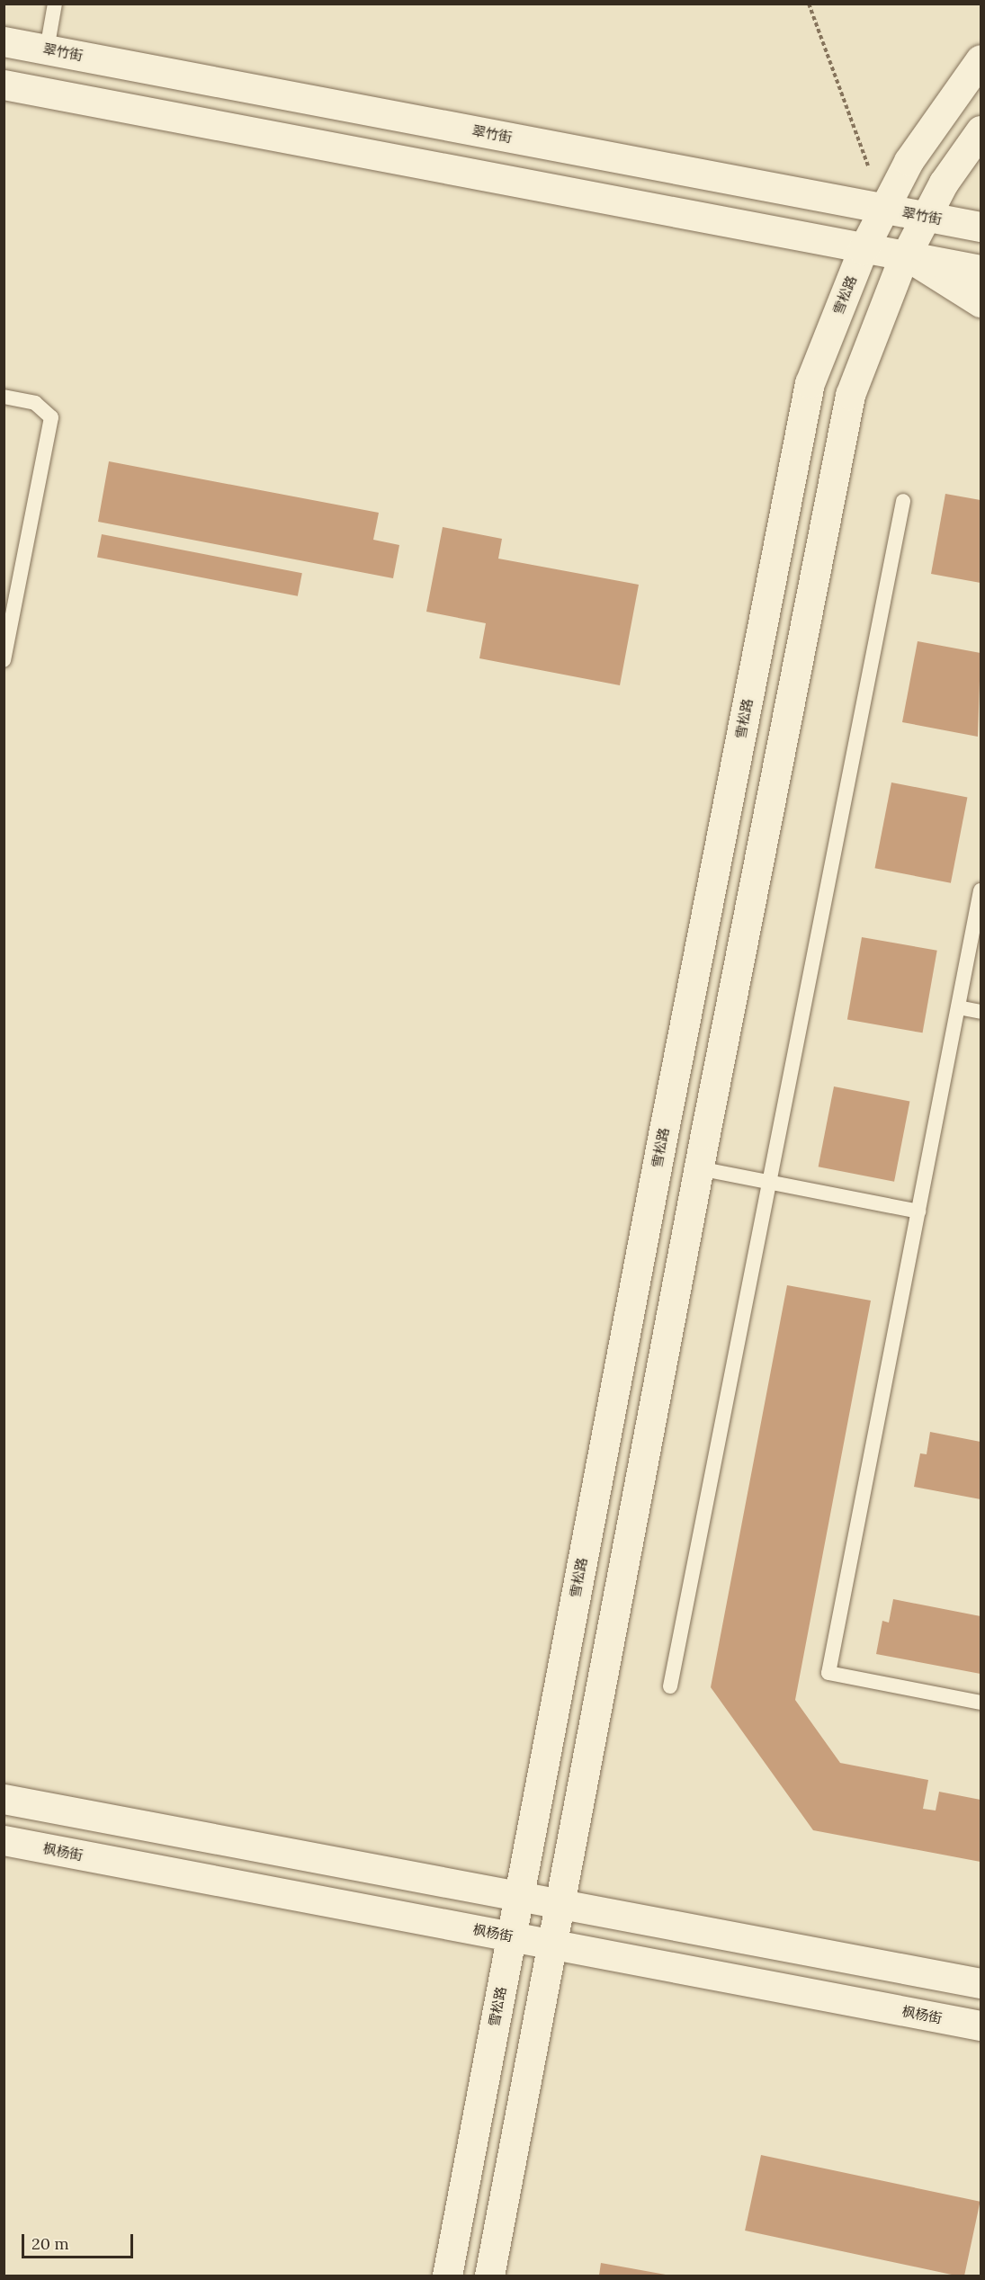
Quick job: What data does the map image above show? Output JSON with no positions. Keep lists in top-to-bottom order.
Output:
{
  "streets": {
    "main road": ["翠竹街", "雪松路", "枫杨街"]
  },
  "crossings": [
    ["翠竹街", "雪松路"],
    ["雪松路", "枫杨街"]
  ],
  "scale_bar": "20 m"
}
